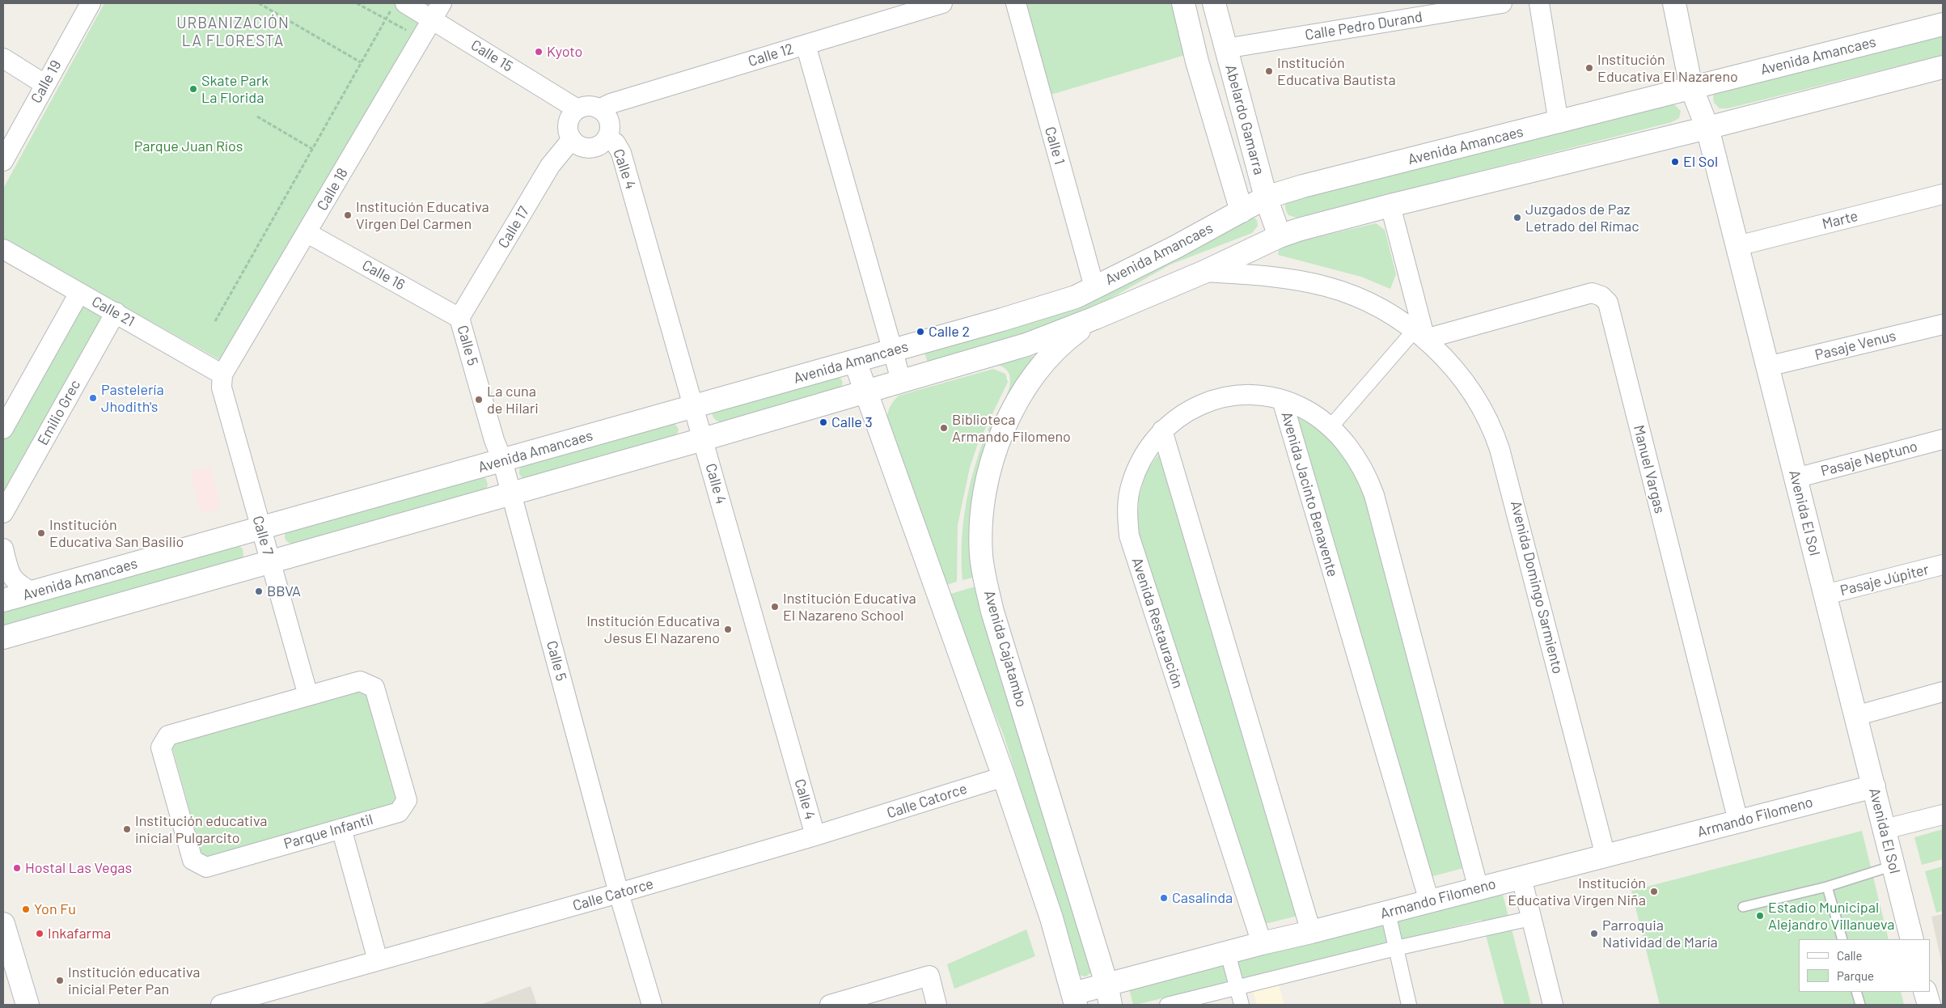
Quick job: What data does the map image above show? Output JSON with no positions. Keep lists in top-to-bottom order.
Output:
{
  "streets": {
    "street": [
      "Calle Pedro Durand",
      "Calle 12",
      "Calle 15",
      "Avenida Amancaes",
      "Calle 19",
      "Abelardo Gamarra",
      "Calle 1",
      "Calle 4",
      "Calle 18",
      "Marte",
      "Calle 17",
      "Calle 16",
      "Calle 21",
      "Calle 5",
      "Pasaje Venus",
      "Emilio Grec",
      "Pasaje Neptuno",
      "Manuel Vargas",
      "Avenida Jacinto Benavente",
      "Avenida El Sol",
      "Calle 7",
      "Pasaje Júpiter",
      "Avenida Domingo Sarmiento",
      "Avenida Restauración",
      "Avenida Cajatambo",
      "Calle Catorce",
      "Armando Filomeno",
      "Parque Infantil"
    ]
  },
  "crossings": [
    ["Calle Pedro Durand", "Abelardo Gamarra"],
    ["Calle 12", "Calle 15"],
    ["Calle 12", "Calle 4"],
    ["Calle 12", "Calle 17"],
    ["Calle 15", "Calle 4"],
    ["Calle 15", "Calle 18"],
    ["Calle 15", "Calle 17"],
    ["Avenida Amancaes", "Abelardo Gamarra"],
    ["Avenida Amancaes", "Calle 1"],
    ["Avenida Amancaes", "Calle 4"],
    ["Avenida Amancaes", "Calle 5"],
    ["Avenida Amancaes", "Avenida El Sol"],
    ["Avenida Amancaes", "Calle 7"],
    ["Calle 4", "Calle 17"],
    ["Calle 4", "Calle Catorce"],
    ["Calle 18", "Calle 16"],
    ["Calle 18", "Calle 21"],
    ["Calle 18", "Calle 7"],
    ["Marte", "Avenida El Sol"],
    ["Calle 17", "Calle 16"],
    ["Calle 17", "Calle 5"],
    ["Calle 16", "Calle 5"],
    ["Calle 21", "Emilio Grec"],
    ["Calle 21", "Calle 7"],
    ["Calle 5", "Calle Catorce"],
    ["Pasaje Venus", "Avenida El Sol"],
    ["Pasaje Neptuno", "Avenida El Sol"],
    ["Manuel Vargas", "Avenida Domingo Sarmiento"],
    ["Manuel Vargas", "Armando Filomeno"],
    ["Avenida Jacinto Benavente", "Avenida Restauración"],
    ["Avenida Jacinto Benavente", "Armando Filomeno"],
    ["Avenida El Sol", "Pasaje Júpiter"],
    ["Avenida El Sol", "Armando Filomeno"],
    ["Calle 7", "Parque Infantil"],
    ["Avenida Domingo Sarmiento", "Armando Filomeno"],
    ["Avenida Restauración", "Armando Filomeno"],
    ["Avenida Cajatambo", "Armando Filomeno"]
  ],
  "districts": ["URBANIZACIÓN LA FLORESTA"],
  "parks": ["Parque Juan Ríos"],
  "places": [
    "Kyoto",
    "Institución Educativa El Nazareno",
    "Institución Educativa Bautista",
    "Skate Park La Florida",
    "El Sol",
    "Institución Educativa Virgen Del Carmen",
    "Juzgados de Paz Letrado del Rímac",
    "Calle 2",
    "Pastelería Jhodith's",
    "La cuna de Hilari",
    "Calle 3",
    "Biblioteca Armando Filomeno",
    "Institución Educativa San Basilio",
    "BBVA",
    "Institución Educativa El Nazareno School",
    "Institución Educativa Jesus El Nazareno",
    "Institución educativa inicial Pulgarcito",
    "Hostal Las Vegas",
    "Institución Educativa Virgen Niña",
    "Casalinda",
    "Yon Fu",
    "Estadio Municipal Alejandro Villanueva",
    "Inkafarma",
    "Parroquia Natividad de María",
    "Institución educativa inicial Peter Pan"
  ],
  "legend": ["Calle", "Parque"]
}
